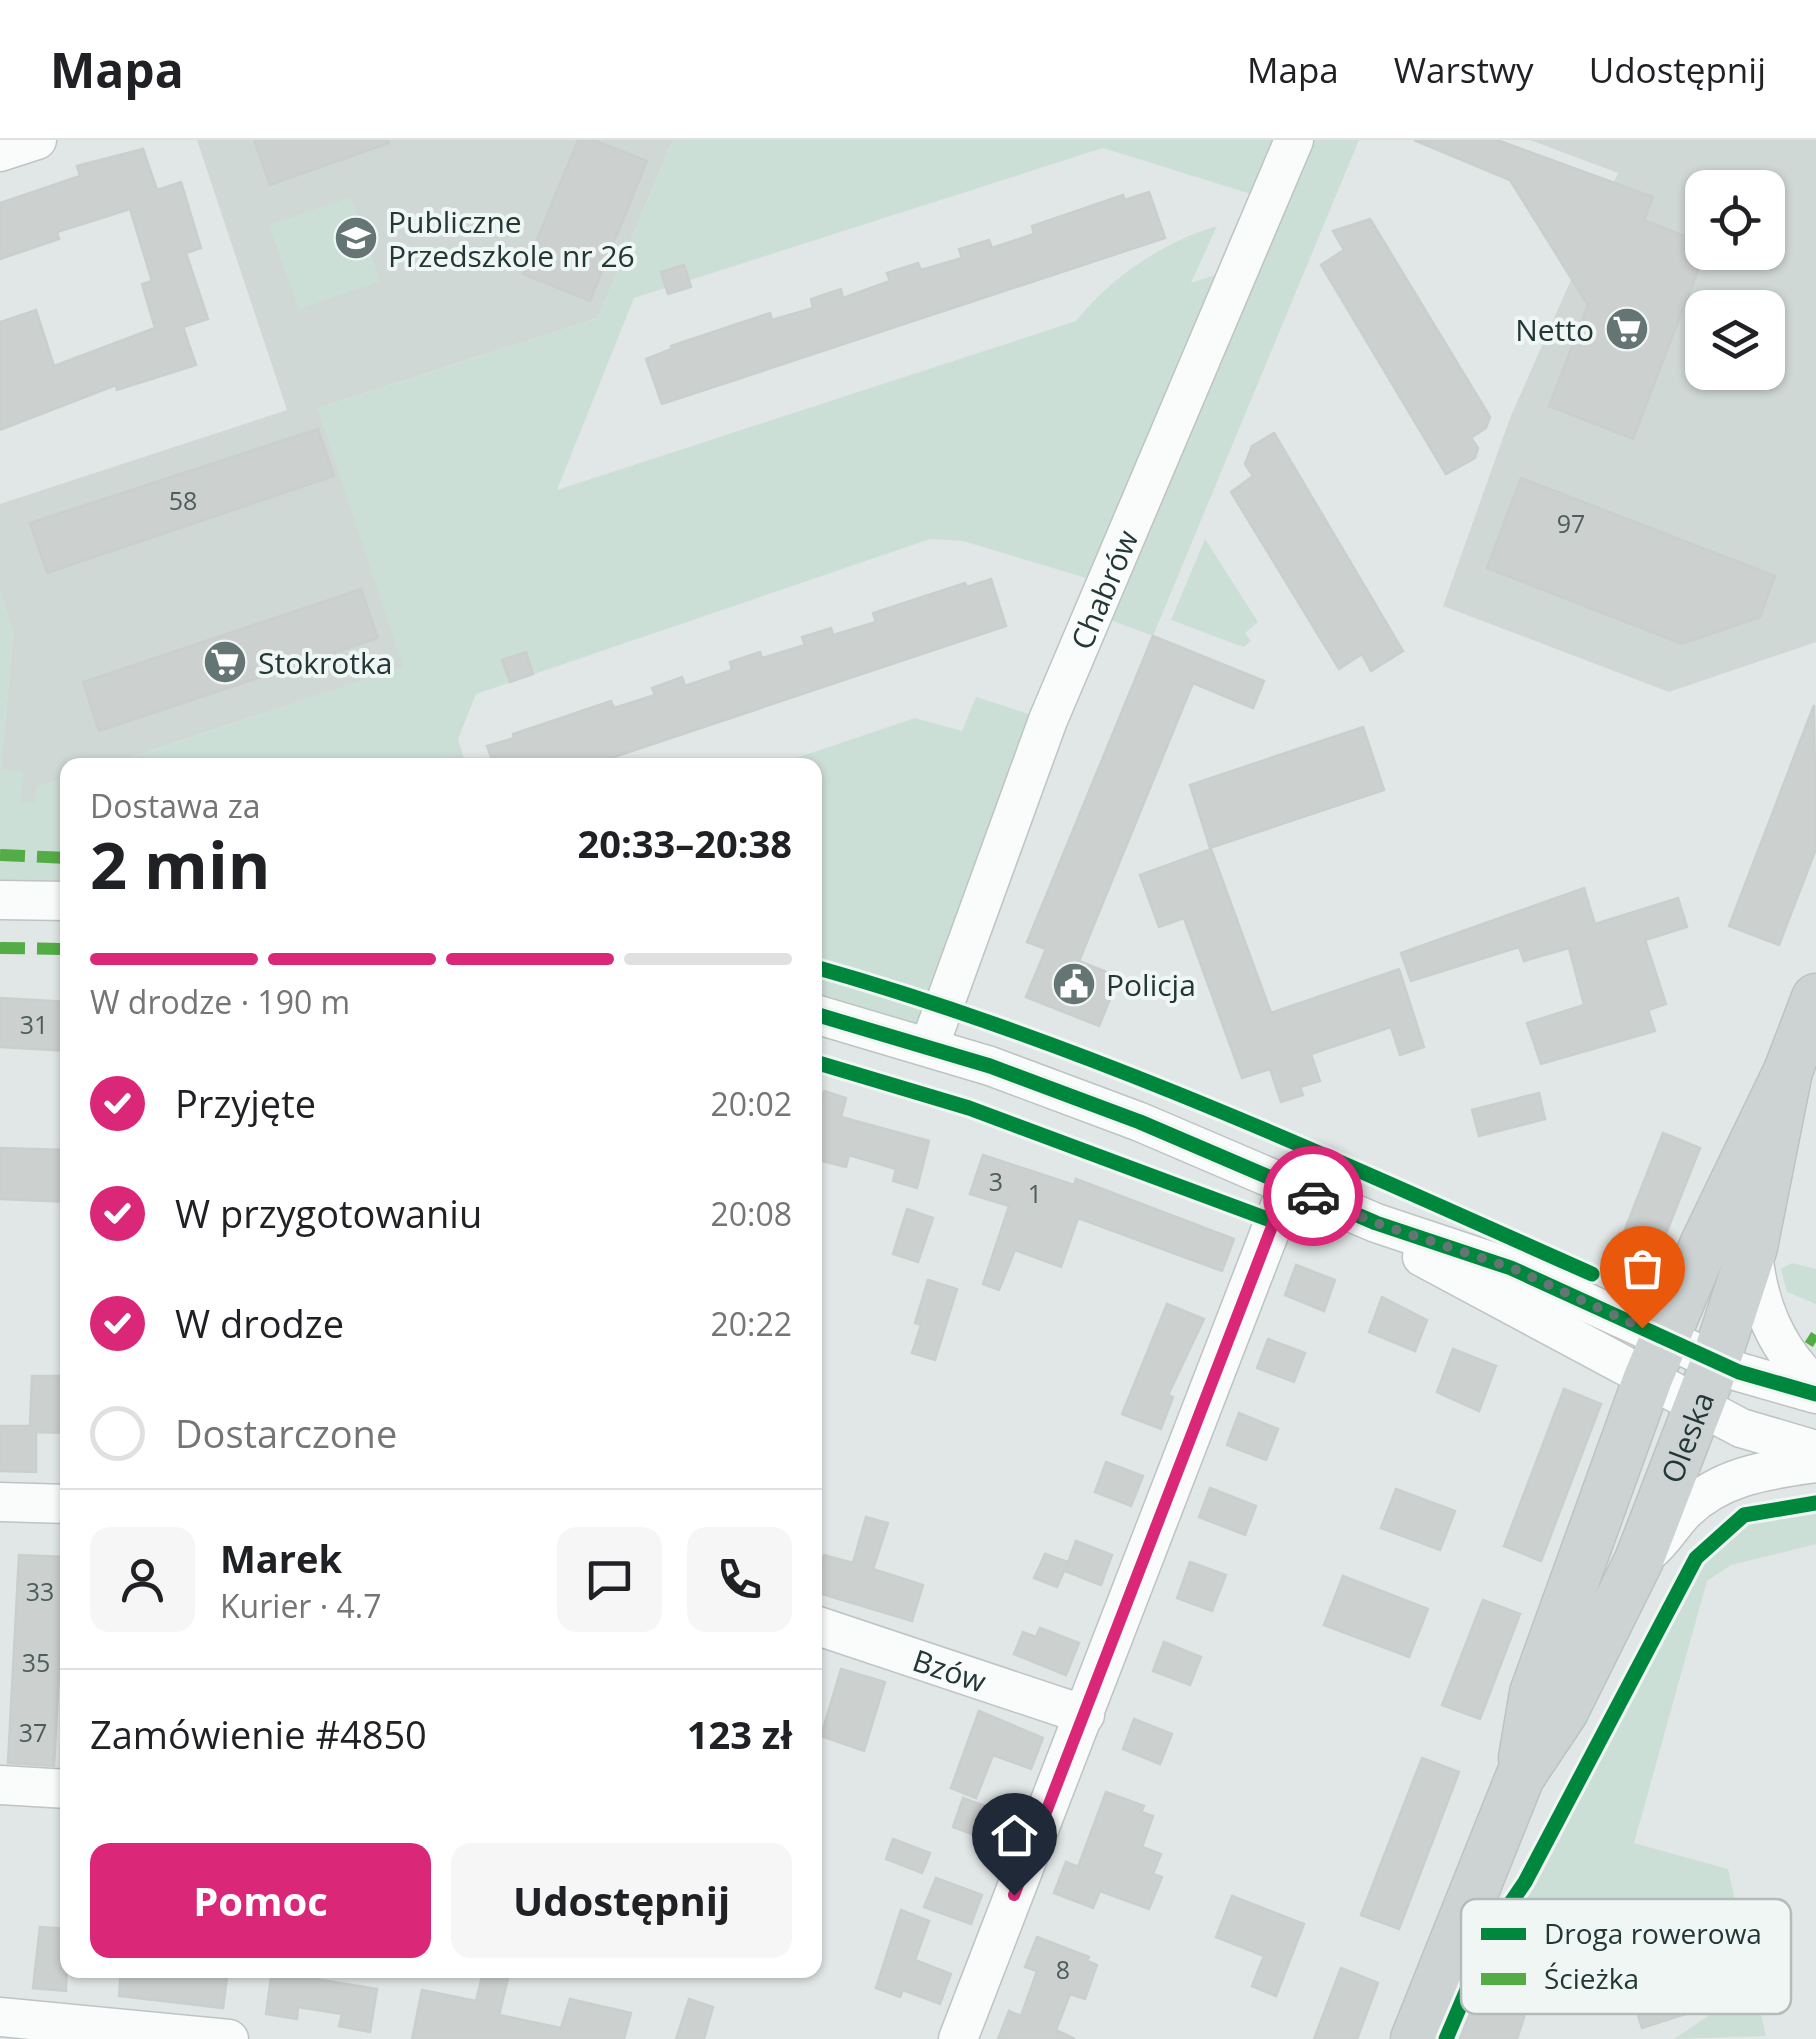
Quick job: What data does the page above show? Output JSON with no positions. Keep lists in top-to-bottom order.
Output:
{
  "streets": {
    "main road": ["Oleska"],
    "street": ["Chabrów", "Bzów"]
  },
  "places": {
    "school or university": ["Publiczne Przedszkole nr 26"],
    "supermarket": ["Netto", "Stokrotka"],
    "public building": ["Policja"]
  },
  "house_numbers": [
    "58",
    "97",
    "31",
    "3",
    "1",
    "33",
    "35",
    "37",
    "8"
  ],
  "legend": ["Droga rowerowa", "Ścieżka"],
  "page": {
    "header": "Mapa",
    "nav": ["Mapa", "Warstwy", "Udostępnij"],
    "heading": ["2 min", "Dostawa za", "20:33–20:38"],
    "panel": [
      "Marek",
      "Kurier · 4.7",
      "Zamówienie #4850",
      "123 zł"
    ],
    "bar": "W drodze · 190 m",
    "list": [
      ["Przyjęte", "20:02"],
      ["W przygotowaniu", "20:08"],
      ["W drodze", "20:22"],
      "Dostarczone"
    ],
    "buttons": ["Pomoc", "Udostępnij"]
  }
}
